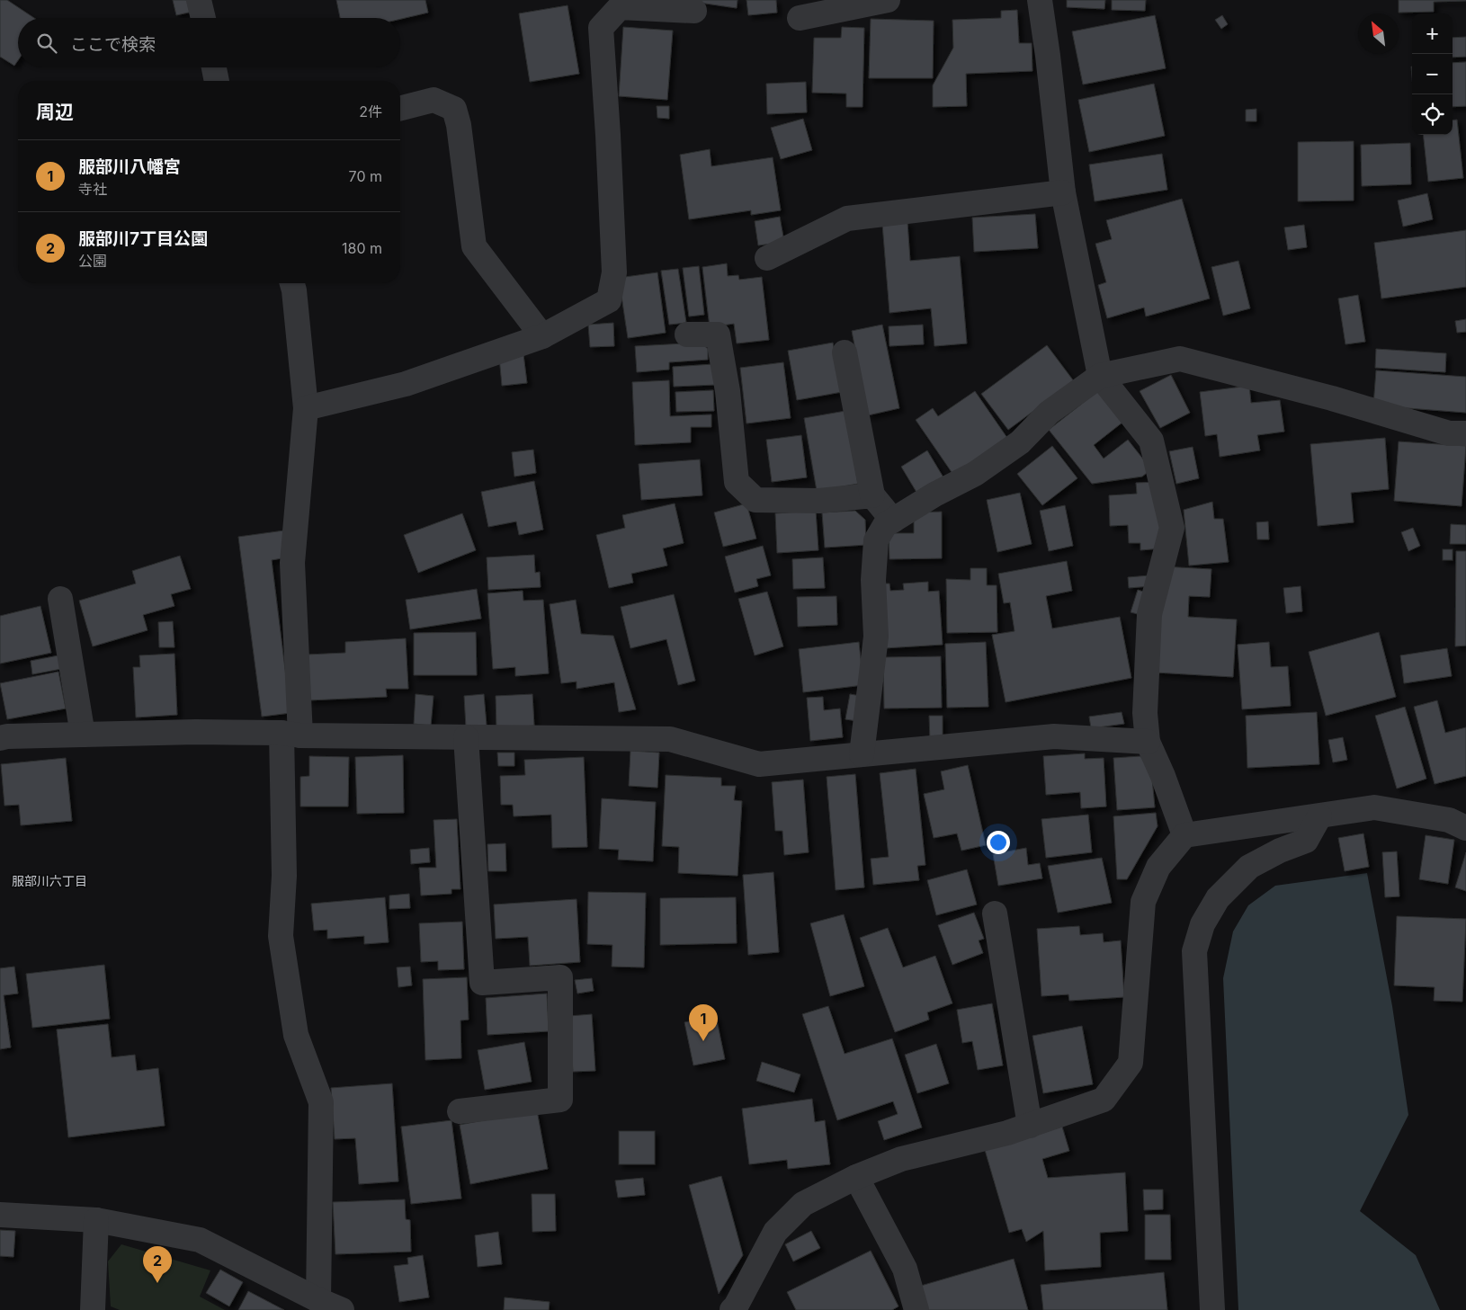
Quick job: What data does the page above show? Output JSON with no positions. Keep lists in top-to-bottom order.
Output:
{
  "districts": ["服部川六丁目"],
  "north": "top left",
  "page": {
    "map_buttons": ["+", "−"],
    "search": "ここで検索",
    "heading": ["周辺", "2件"],
    "list": [
      {
        "mark": "1",
        "name": "服部川八幡宮",
        "note": "寺社",
        "value": "70 m"
      },
      {
        "mark": "2",
        "name": "服部川7丁目公園",
        "note": "公園",
        "value": "180 m"
      }
    ],
    "pins": ["1", "2"]
  }
}
